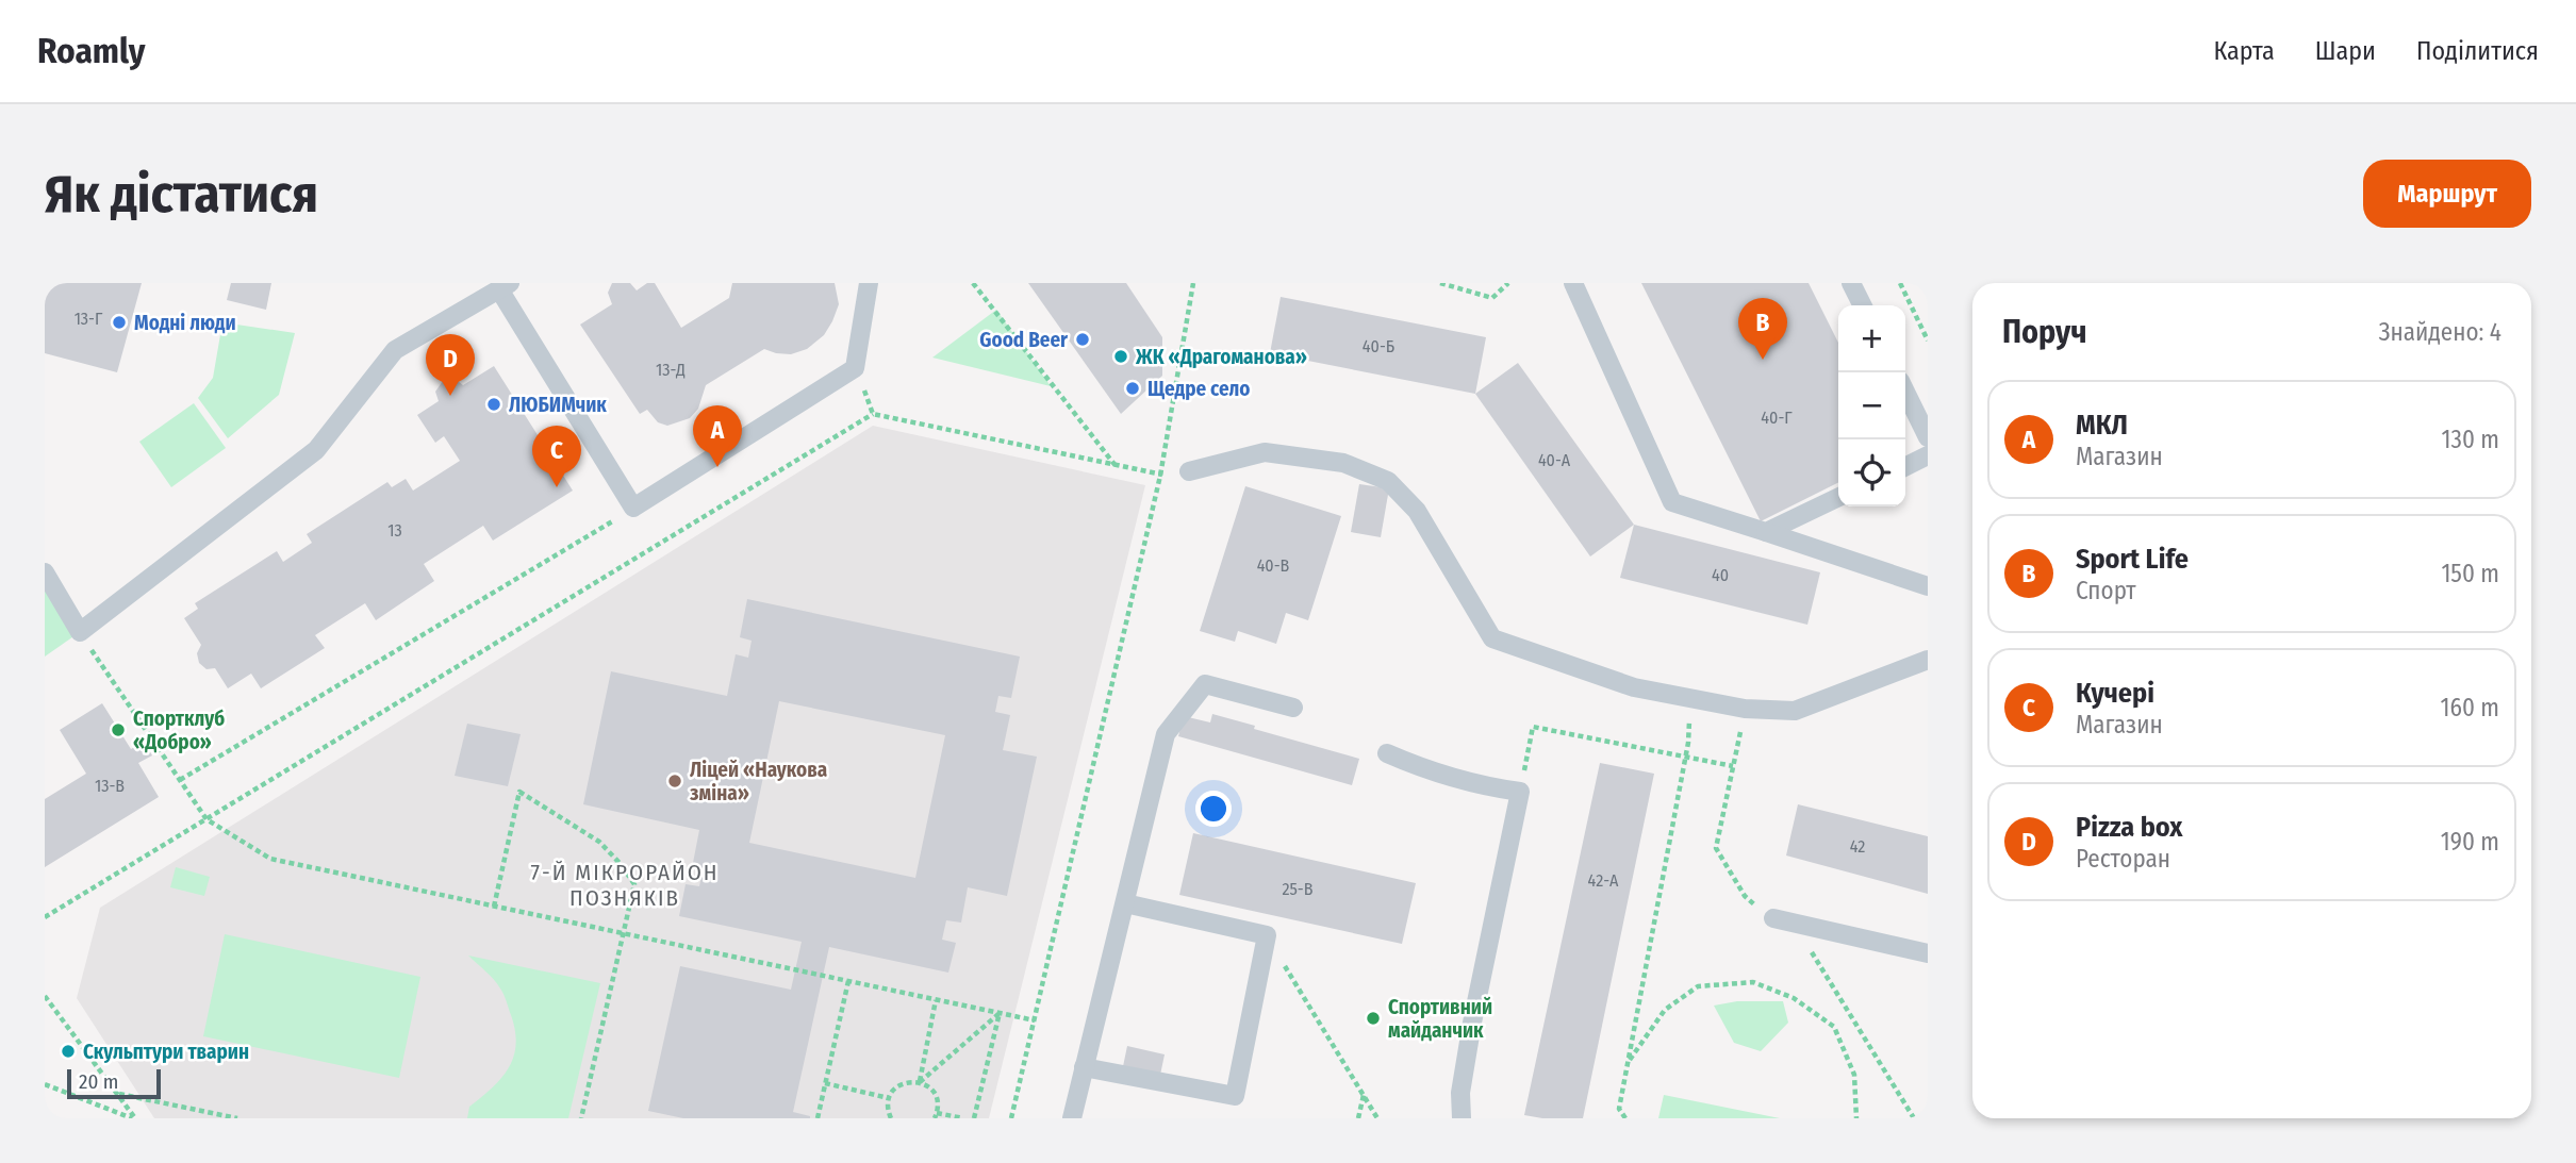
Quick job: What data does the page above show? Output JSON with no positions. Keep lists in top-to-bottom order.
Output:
{
  "districts": ["7-Й МІКРОРАЙОН ПОЗНЯКІВ"],
  "places": [
    "Модні люди",
    "Good Beer",
    "ЖК «Драгоманова»",
    "Щедре село",
    "ЛЮБИМчик",
    "Спортклуб «Добро»",
    "Ліцей «Наукова зміна»",
    "Спортивний майданчик",
    "Скульптури тварин"
  ],
  "house_numbers": [
    "13-Г",
    "40-Б",
    "13-Д",
    "40-Г",
    "40-А",
    "13",
    "40-В",
    "40",
    "13-В",
    "42",
    "42-А",
    "25-В"
  ],
  "scale_bar": "20 m",
  "page": {
    "header": "Roamly",
    "nav": ["Карта", "Шари", "Поділитися"],
    "buttons": "Маршрут",
    "title": "Як дістатися",
    "heading": ["Поруч", "Знайдено: 4"],
    "pins": [
      "B",
      "D",
      "A",
      "C"
    ],
    "map_buttons": ["+", "−"],
    "list": [
      {
        "mark": "A",
        "name": "МКЛ",
        "note": "Магазин",
        "value": "130 m"
      },
      {
        "mark": "B",
        "name": "Sport Life",
        "note": "Спорт",
        "value": "150 m"
      },
      {
        "mark": "C",
        "name": "Кучері",
        "note": "Магазин",
        "value": "160 m"
      },
      {
        "mark": "D",
        "name": "Pizza box",
        "note": "Ресторан",
        "value": "190 m"
      }
    ],
    "scale": "20 m"
  }
}
